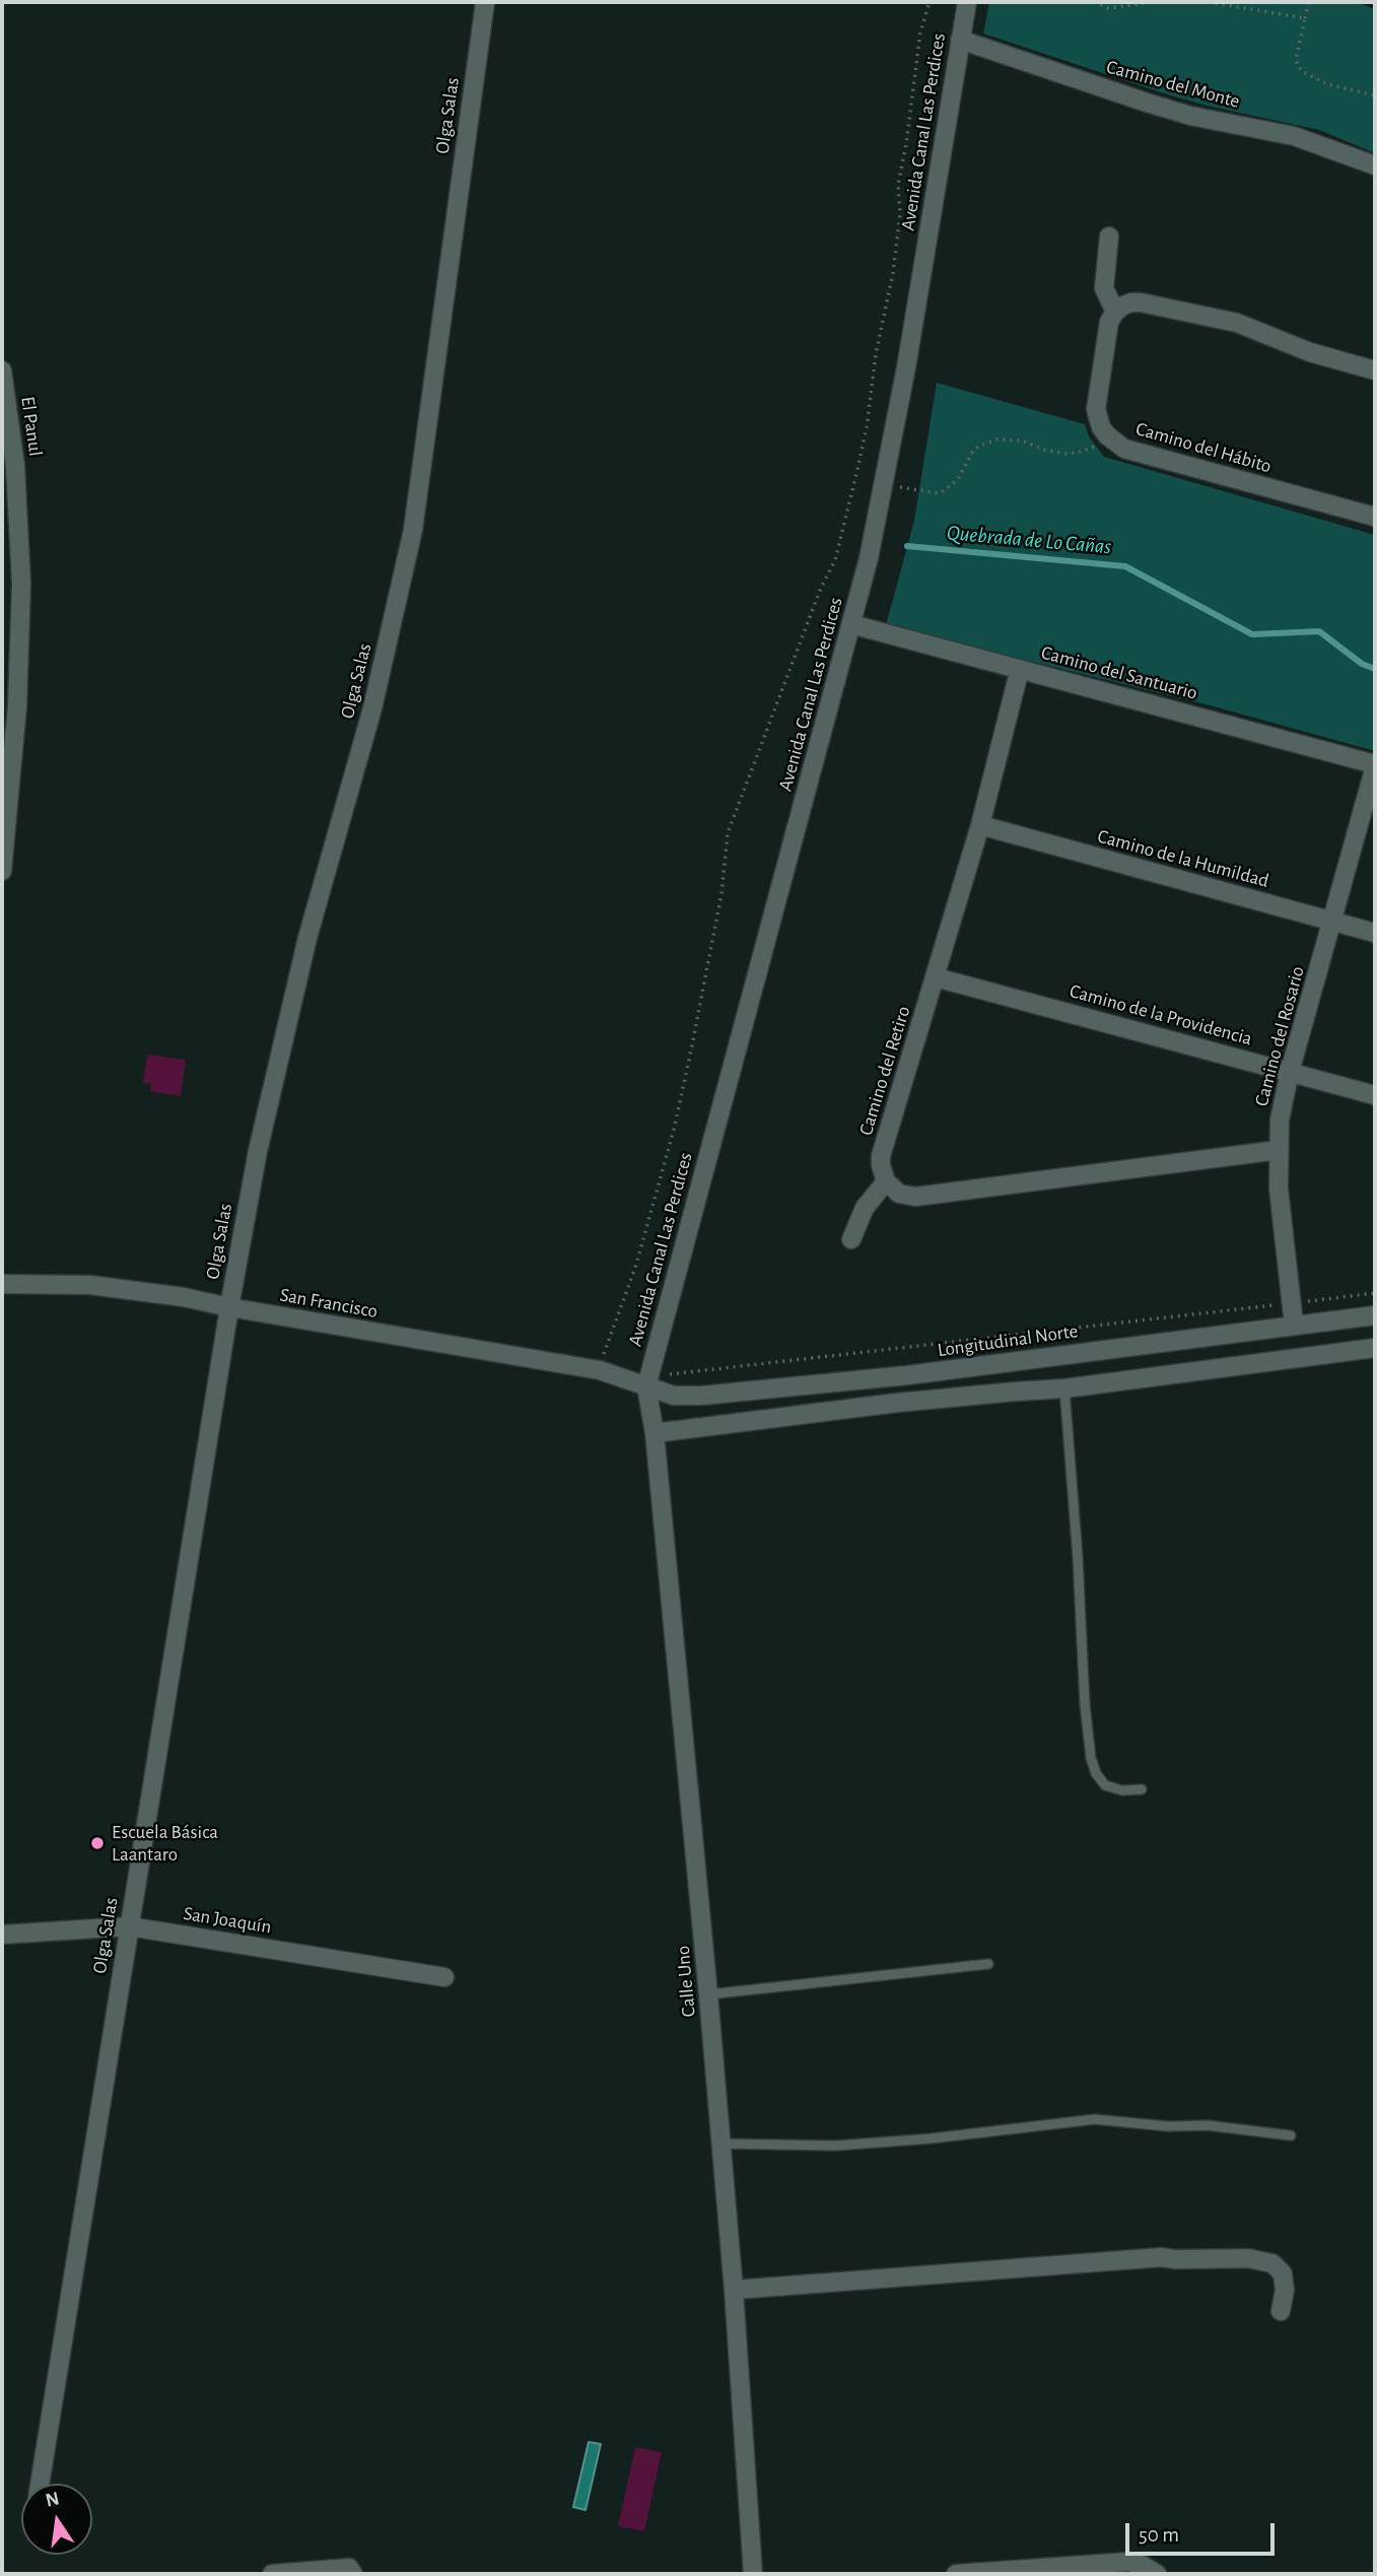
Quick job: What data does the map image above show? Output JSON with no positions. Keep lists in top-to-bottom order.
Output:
{
  "streets": {
    "street": [
      "Camino del Monte",
      "Olga Salas",
      "Avenida Canal Las Perdices",
      "El Panul",
      "Camino del Hábito",
      "Camino del Santuario",
      "Camino de la Humildad",
      "Camino de la Providencia",
      "Camino del Rosario",
      "Camino del Retiro",
      "San Francisco",
      "Longitudinal Norte",
      "San Joaquín",
      "Calle Uno"
    ]
  },
  "crossings": [
    ["Camino del Monte", "Avenida Canal Las Perdices"],
    ["Olga Salas", "San Francisco"],
    ["Olga Salas", "San Joaquín"],
    ["Avenida Canal Las Perdices", "Camino del Santuario"],
    ["Avenida Canal Las Perdices", "San Francisco"],
    ["Avenida Canal Las Perdices", "Longitudinal Norte"],
    ["Avenida Canal Las Perdices", "Calle Uno"],
    ["Camino del Santuario", "Camino del Rosario"],
    ["Camino del Santuario", "Camino del Retiro"],
    ["Camino de la Humildad", "Camino del Rosario"],
    ["Camino de la Humildad", "Camino del Retiro"],
    ["Camino de la Providencia", "Camino del Rosario"],
    ["Camino de la Providencia", "Camino del Retiro"],
    ["Camino del Rosario", "Longitudinal Norte"],
    ["San Francisco", "Longitudinal Norte"],
    ["San Francisco", "Calle Uno"],
    ["Longitudinal Norte", "Calle Uno"]
  ],
  "water": ["Quebrada de Lo Cañas"],
  "places": ["Escuela Básica Laantaro"],
  "scale_bar": "50 m",
  "north": "top"
}
